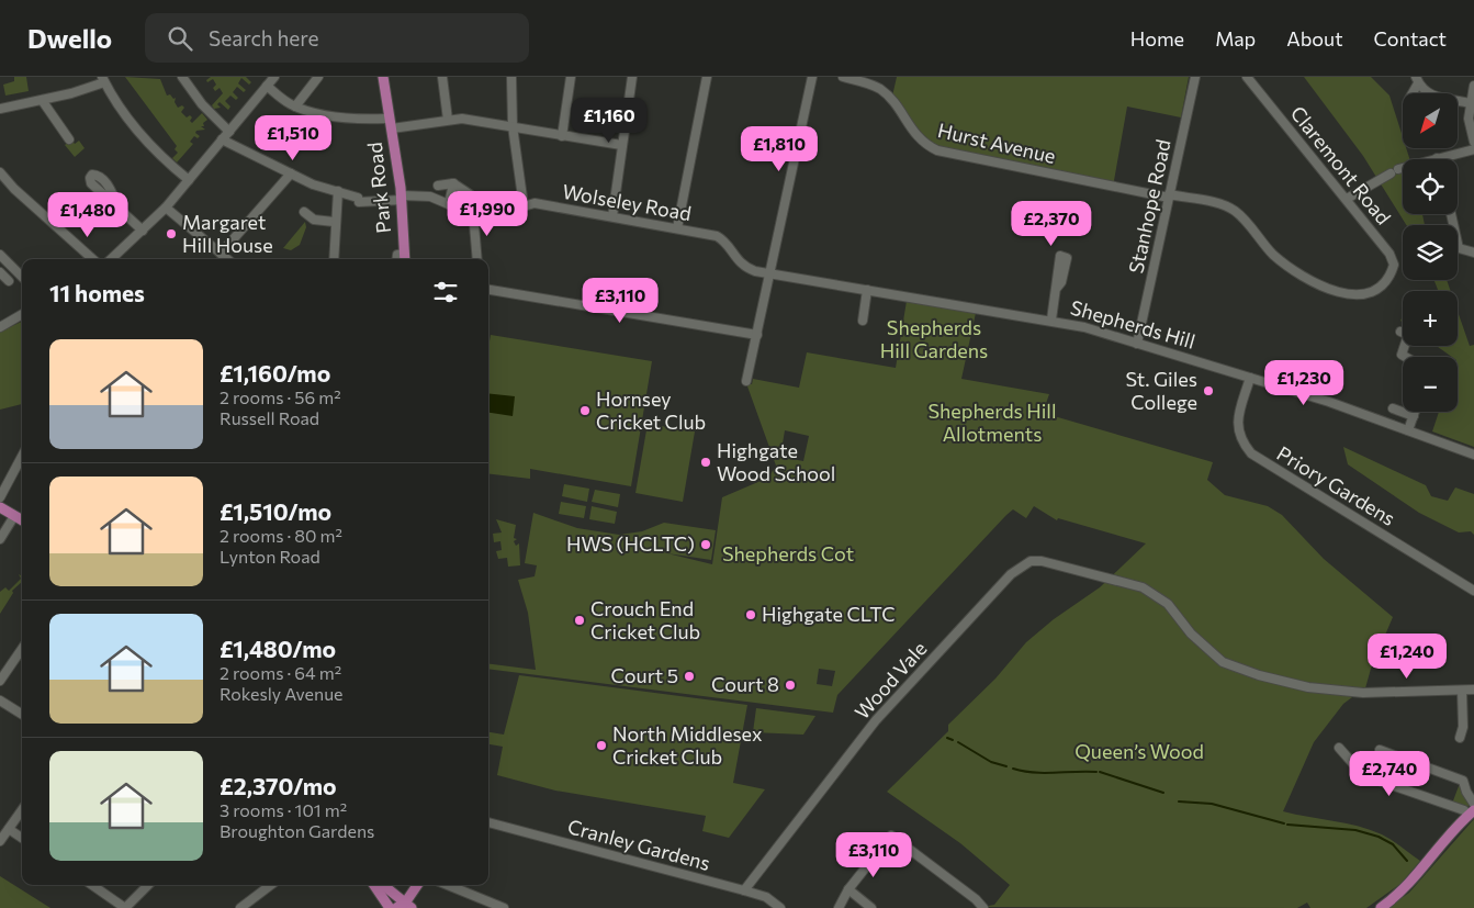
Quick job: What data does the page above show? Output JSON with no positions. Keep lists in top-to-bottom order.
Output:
{
  "streets": {
    "main road": ["Park Road"],
    "street": [
      "Hurst Avenue",
      "Claremont Road",
      "Wolseley Road",
      "Stanhope Road",
      "Shepherds Hill",
      "Priory Gardens",
      "Wood Vale",
      "Cranley Gardens"
    ]
  },
  "crossings": [
    ["Hurst Avenue", "Claremont Road"],
    ["Hurst Avenue", "Stanhope Road"],
    ["Park Road", "Wolseley Road"],
    ["Wolseley Road", "Shepherds Hill"],
    ["Stanhope Road", "Shepherds Hill"],
    ["Shepherds Hill", "Priory Gardens"],
    ["Wood Vale", "Cranley Gardens"]
  ],
  "parks": [
    "Shepherds Hill Gardens",
    "Shepherds Hill Allotments",
    "Shepherds Cot",
    "Queen’s Wood"
  ],
  "places": [
    "Margaret Hill House",
    "St. Giles College",
    "Hornsey Cricket Club",
    "Highgate Wood School",
    "HWS (HCLTC)",
    "Highgate CLTC",
    "Crouch End Cricket Club",
    "Court 5",
    "Court 8",
    "North Middlesex Cricket Club"
  ],
  "north": "bottom left",
  "page": {
    "header": "Dwello",
    "search": "Search here",
    "nav": [
      "Home",
      "Map",
      "About",
      "Contact"
    ],
    "map_buttons": ["+", "−"],
    "price": [
      "£1,160",
      "£1,510",
      "£1,810",
      "£1,990",
      "£1,480",
      "£2,370",
      "£3,110",
      "£1,230",
      "£1,240",
      "£2,740",
      "£3,110"
    ],
    "heading": "11 homes",
    "list": [
      {
        "name": "£1,160/mo",
        "note": "2 rooms · 56 m² · Russell Road"
      },
      {
        "name": "£1,510/mo",
        "note": "2 rooms · 80 m² · Lynton Road"
      },
      {
        "name": "£1,480/mo",
        "note": "2 rooms · 64 m² · Rokesly Avenue"
      },
      {
        "name": "£2,370/mo",
        "note": "3 rooms · 101 m² · Broughton Gardens"
      }
    ]
  }
}
